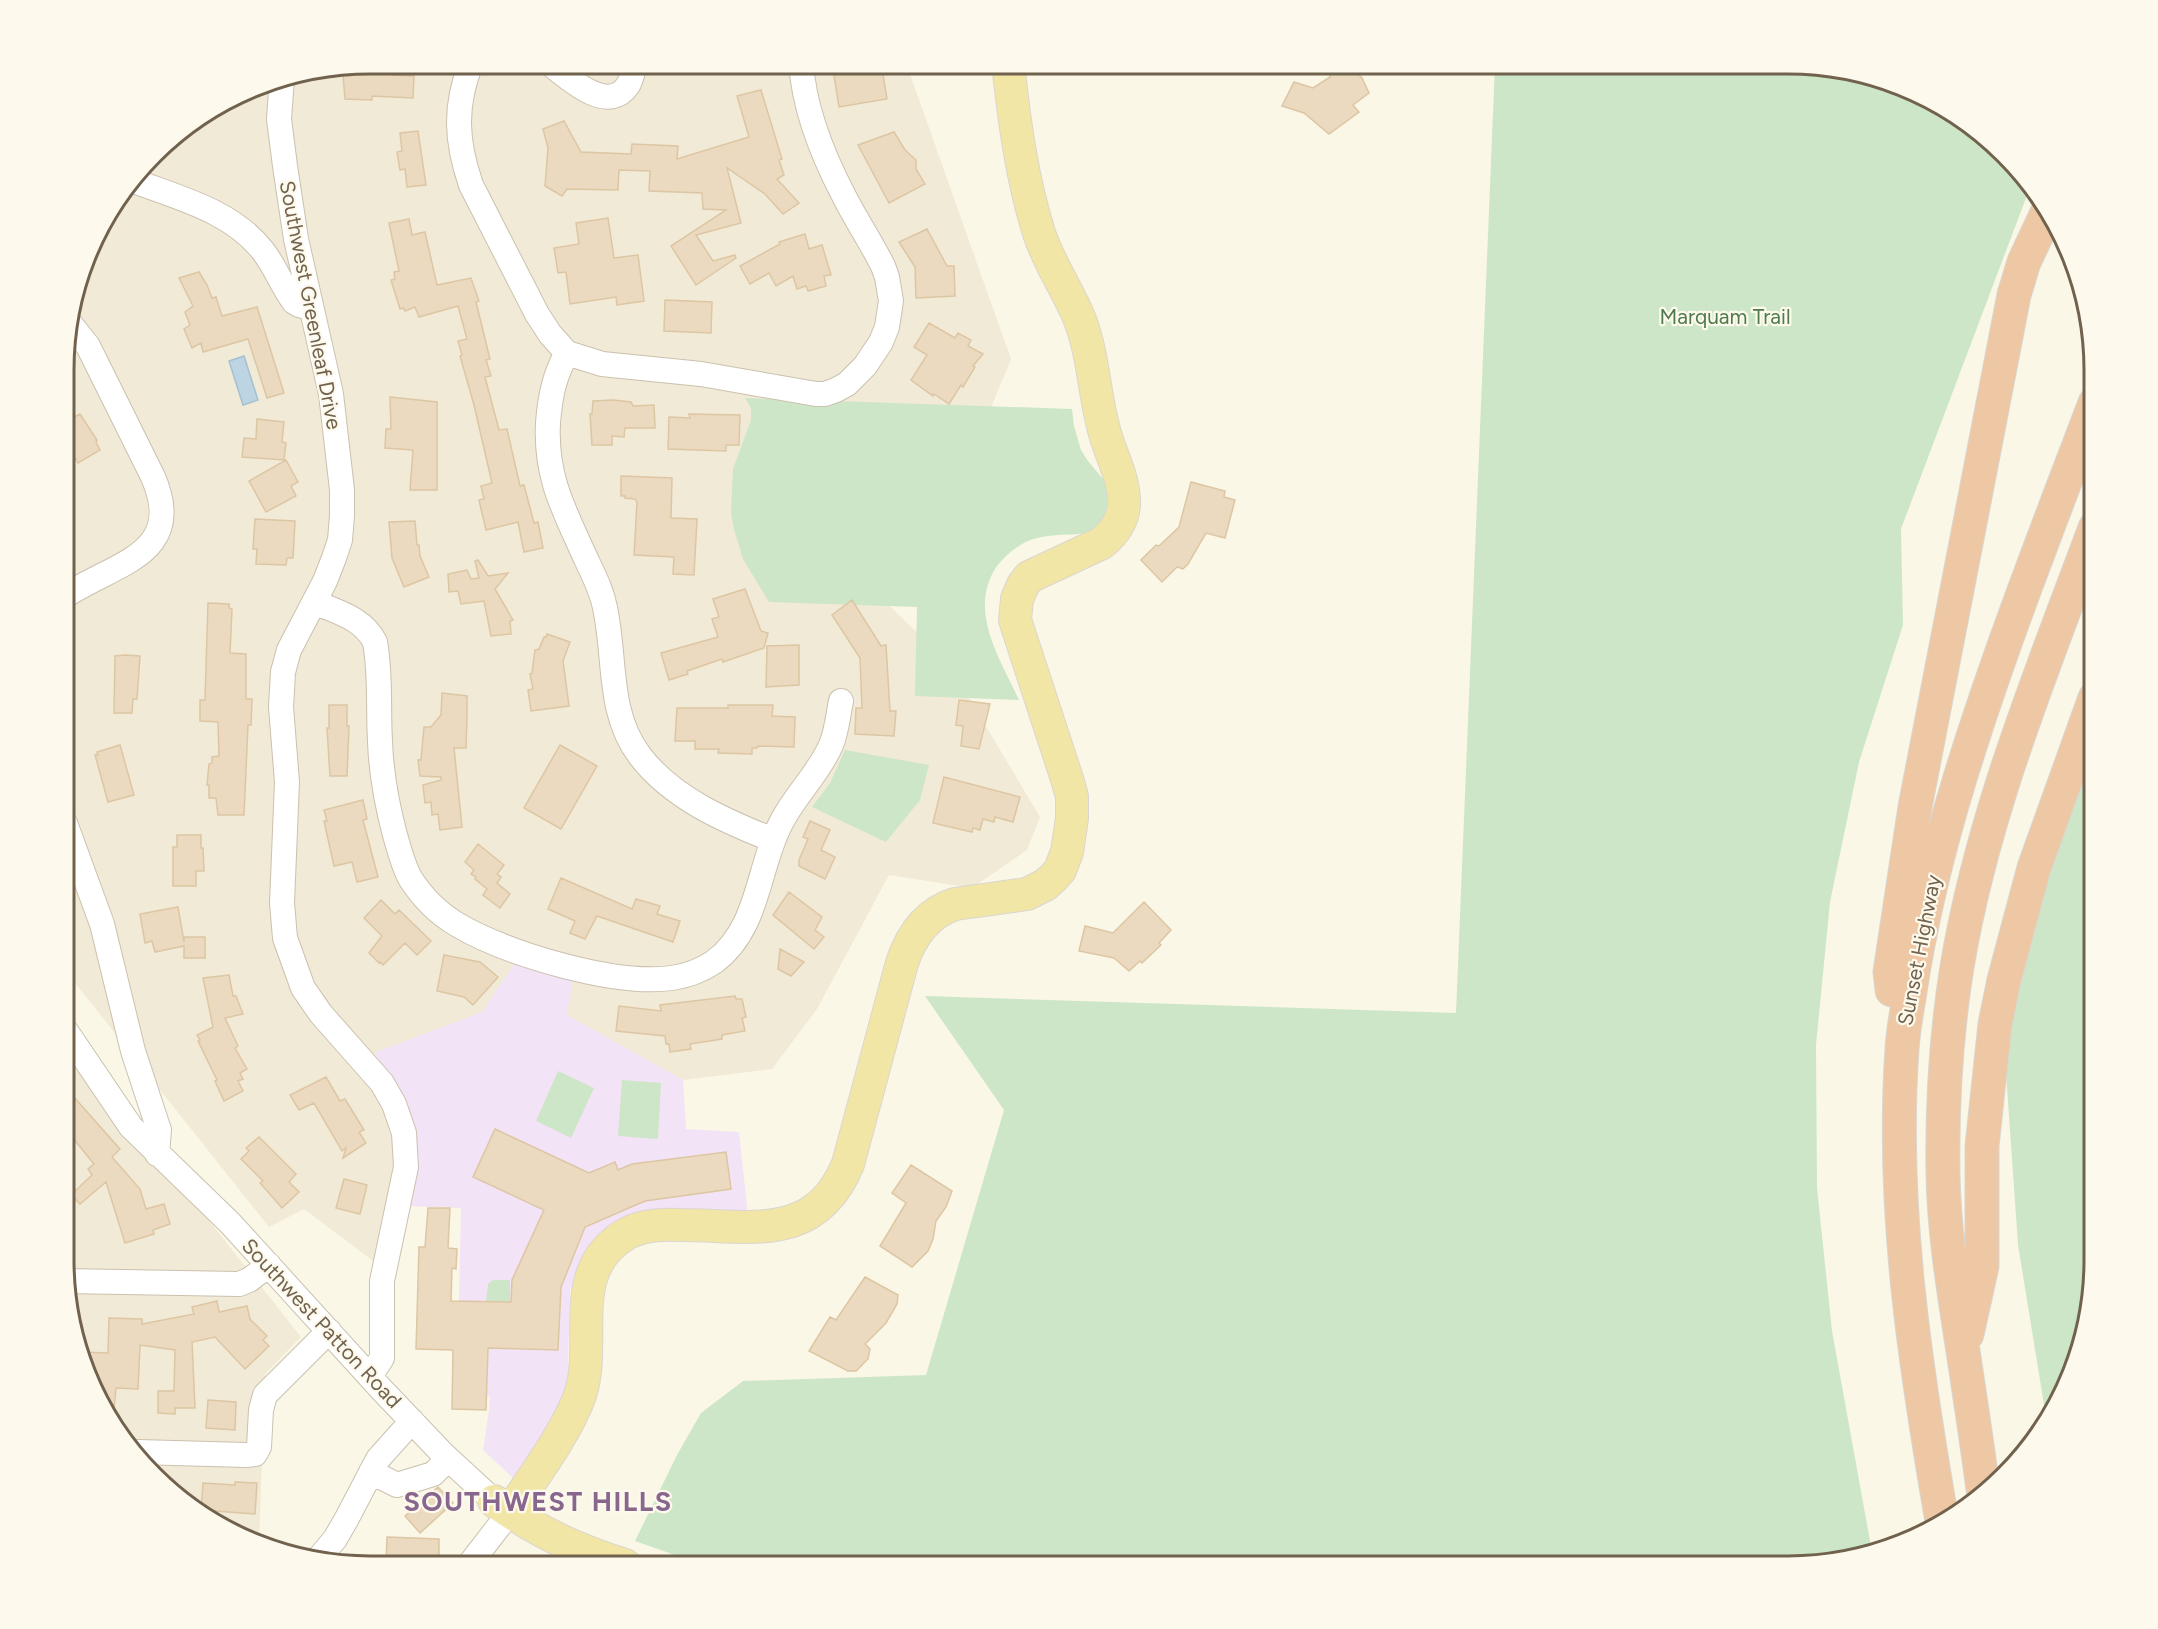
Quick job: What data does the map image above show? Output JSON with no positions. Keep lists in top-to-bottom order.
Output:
{
  "streets": {
    "highway": ["Sunset Highway"],
    "main road": ["Southwest Patton Road"],
    "street": ["Southwest Greenleaf Drive"]
  },
  "crossings": [
    ["Southwest Greenleaf Drive", "Southwest Patton Road"]
  ],
  "districts": ["SOUTHWEST HILLS"],
  "parks": ["Marquam Trail"]
}
